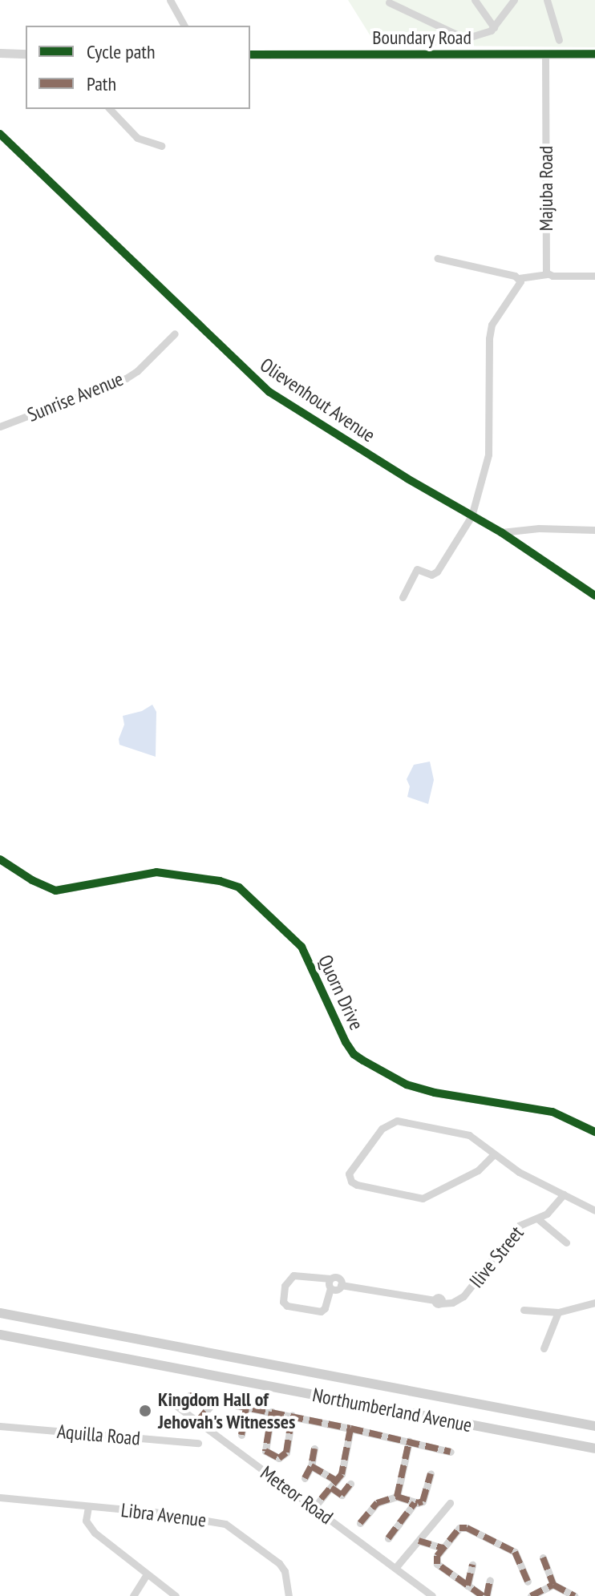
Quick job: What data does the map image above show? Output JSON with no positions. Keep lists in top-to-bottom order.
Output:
{
  "streets": {
    "main road": ["Northumberland Avenue"],
    "street": [
      "Boundary Road",
      "Majuba Road",
      "Sunrise Avenue",
      "Olievenhout Avenue",
      "Quorn Drive",
      "Ilive Street",
      "Aquilla Road",
      "Meteor Road",
      "Libra Avenue"
    ]
  },
  "crossings": [
    ["Boundary Road", "Majuba Road"]
  ],
  "places": ["Kingdom Hall of Jehovah's Witnesses"],
  "legend": ["Cycle path", "Path"]
}
